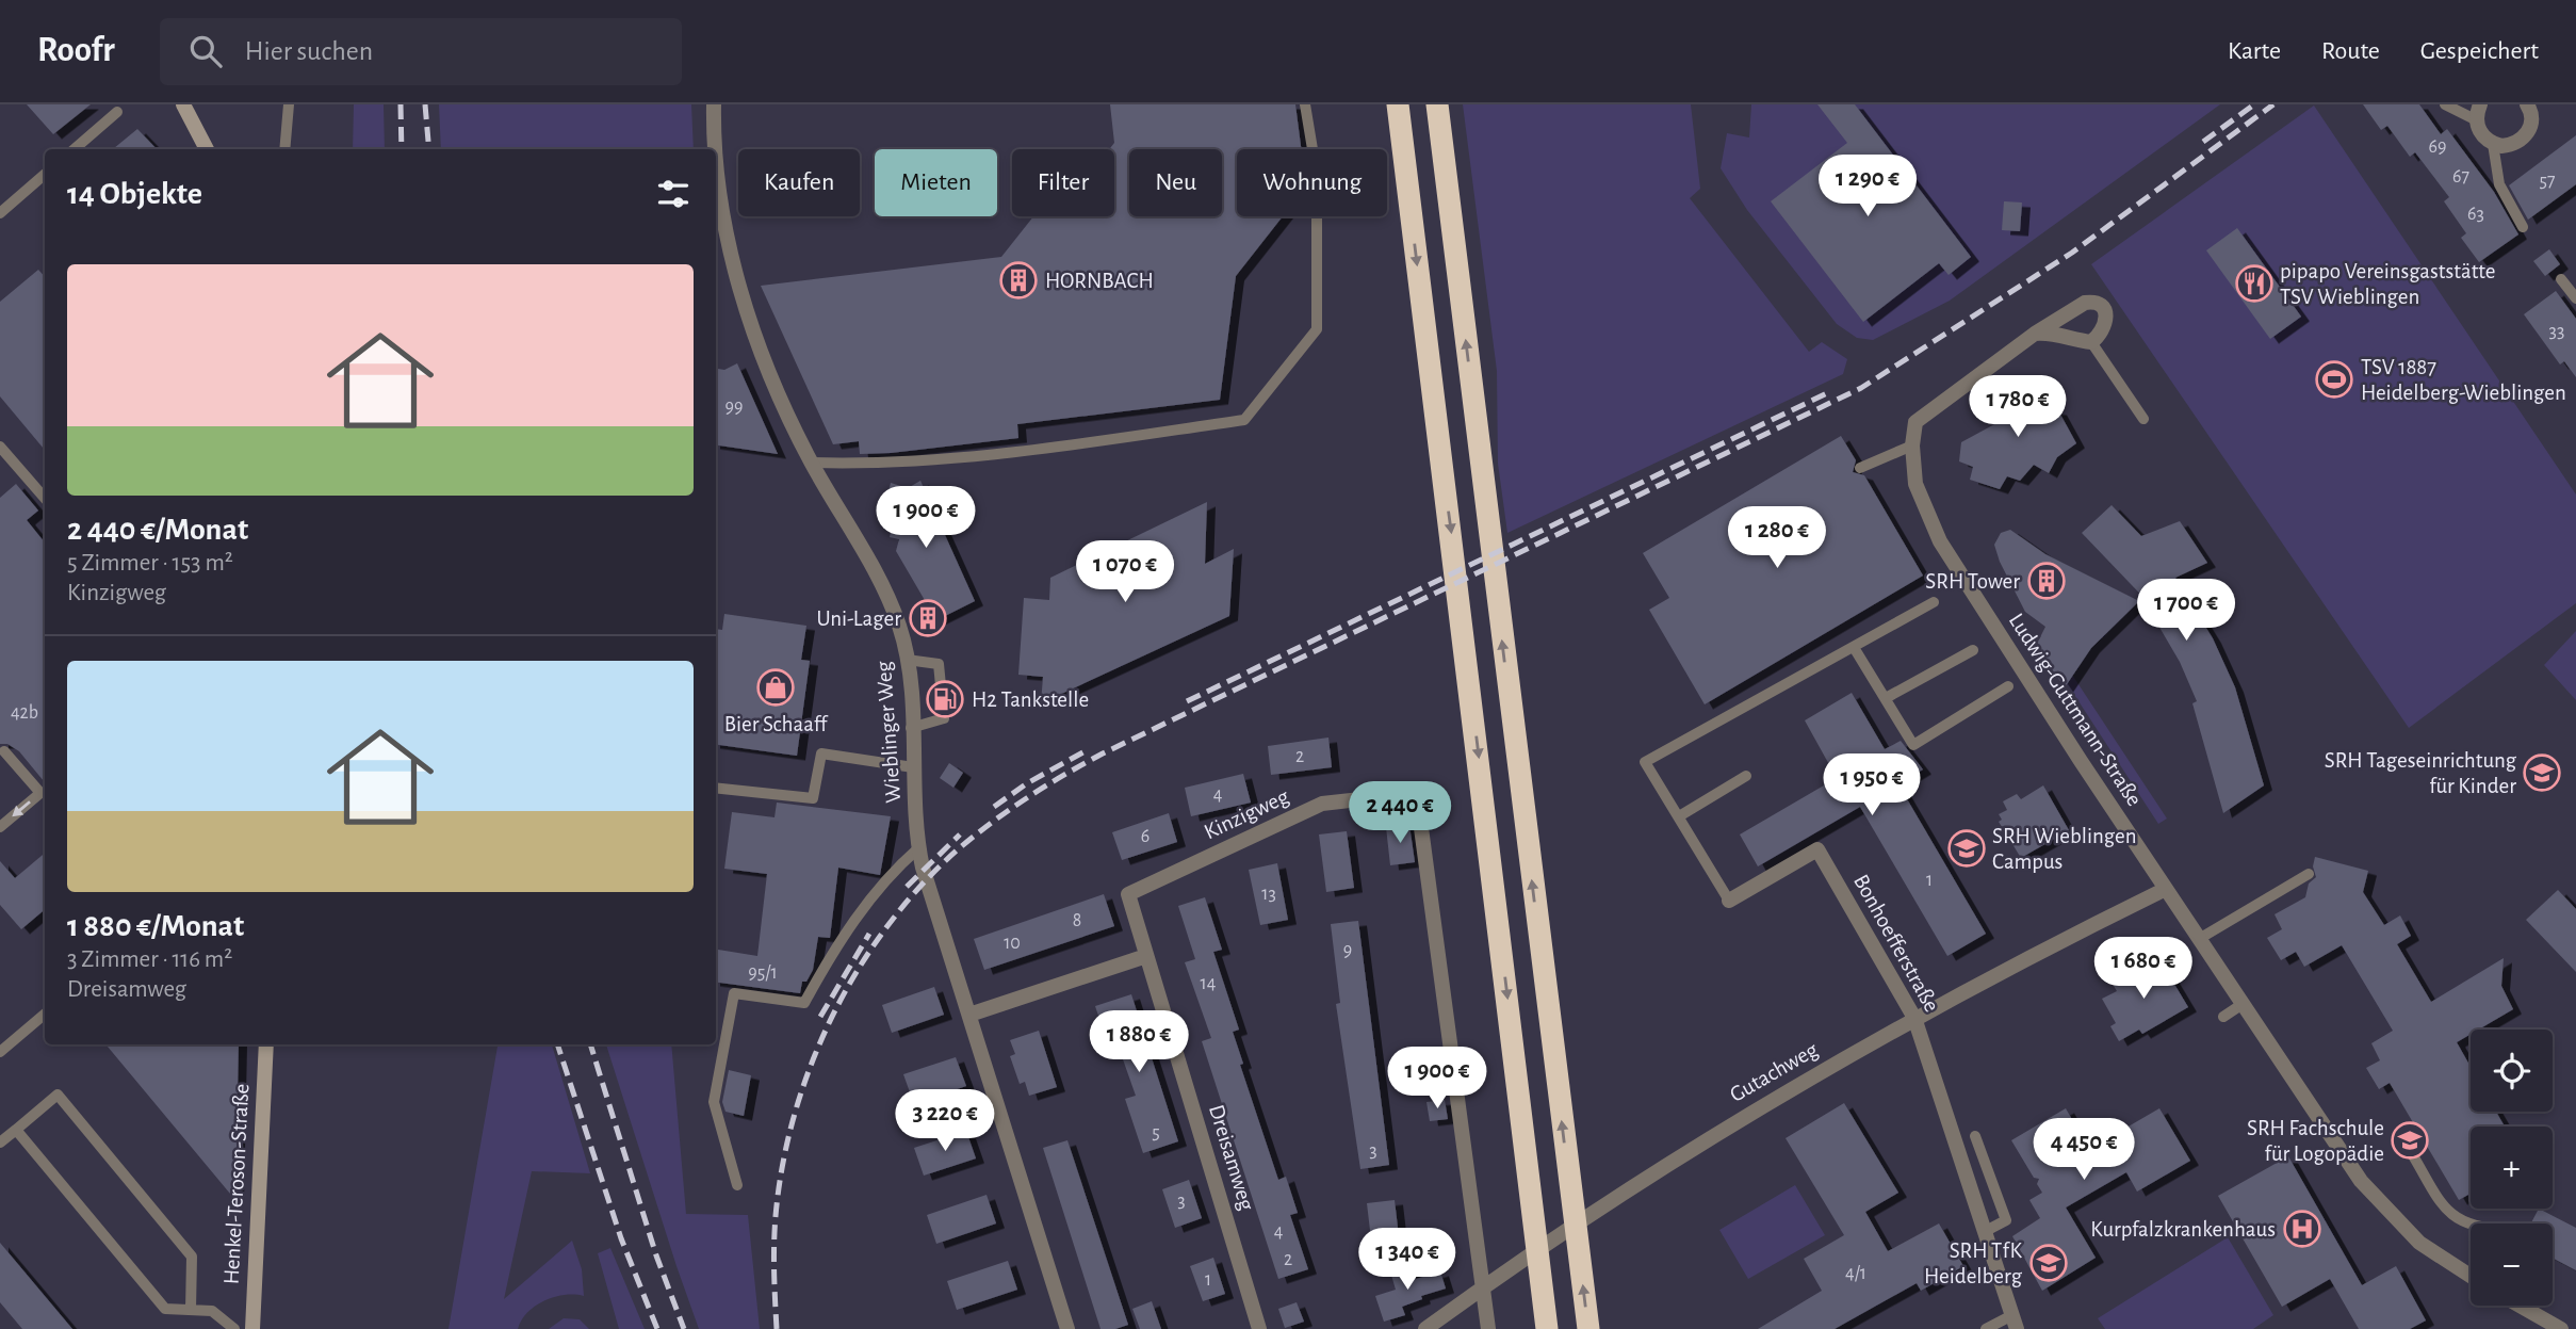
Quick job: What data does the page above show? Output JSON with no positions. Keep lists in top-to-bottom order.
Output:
{
  "streets": {
    "street": [
      "Ludwig-Guttmann-Straße",
      "Wieblinger Weg",
      "Kinzigweg",
      "Bonhoefferstraße",
      "Gutachweg",
      "Dreisamweg",
      "Henkel-Teroson-Straße"
    ]
  },
  "crossings": [
    ["Ludwig-Guttmann-Straße", "Gutachweg"],
    ["Kinzigweg", "Gutachweg"],
    ["Kinzigweg", "Dreisamweg"],
    ["Bonhoefferstraße", "Gutachweg"]
  ],
  "places": {
    "building": ["HORNBACH", "SRH Tower", "Uni-Lager"],
    "restaurant": ["pipapo Vereinsgaststätte TSV Wieblingen"],
    "sports": ["TSV 1887 Heidelberg-Wieblingen"],
    "shop": ["Bier Schaaff"],
    "fuel station": ["H2 Tankstelle"],
    "school or university": [
      "SRH Tageseinrichtung für Kinder",
      "SRH Wieblingen Campus",
      "SRH Fachschule für Logopädie",
      "SRH TfK Heidelberg"
    ],
    "hospital": ["Kurpfalzkrankenhaus"]
  },
  "house_numbers": [
    "69",
    "67",
    "57",
    "63",
    "33",
    "99",
    "42b",
    "2",
    "4",
    "6",
    "1",
    "13",
    "8",
    "10",
    "9",
    "95/1",
    "14",
    "5",
    "3",
    "3",
    "4",
    "2",
    "4/1",
    "1"
  ],
  "page": {
    "header": "Roofr",
    "search": "Hier suchen",
    "nav": ["Karte", "Route", "Gespeichert"],
    "chip": [
      "Kaufen",
      "Mieten",
      "Filter",
      "Neu",
      "Wohnung"
    ],
    "heading": "14 Objekte",
    "price": [
      "1 290 €",
      "1 780 €",
      "1 900 €",
      "1 280 €",
      "1 070 €",
      "1 700 €",
      "1 950 €",
      "2 440 €",
      "1 680 €",
      "1 880 €",
      "1 900 €",
      "3 220 €",
      "4 450 €",
      "1 340 €"
    ],
    "list": [
      {
        "name": "2 440 €/Monat",
        "note": "5 Zimmer · 153 m² · Kinzigweg"
      },
      {
        "name": "1 880 €/Monat",
        "note": "3 Zimmer · 116 m² · Dreisamweg"
      }
    ],
    "map_buttons": ["+", "−"]
  }
}
